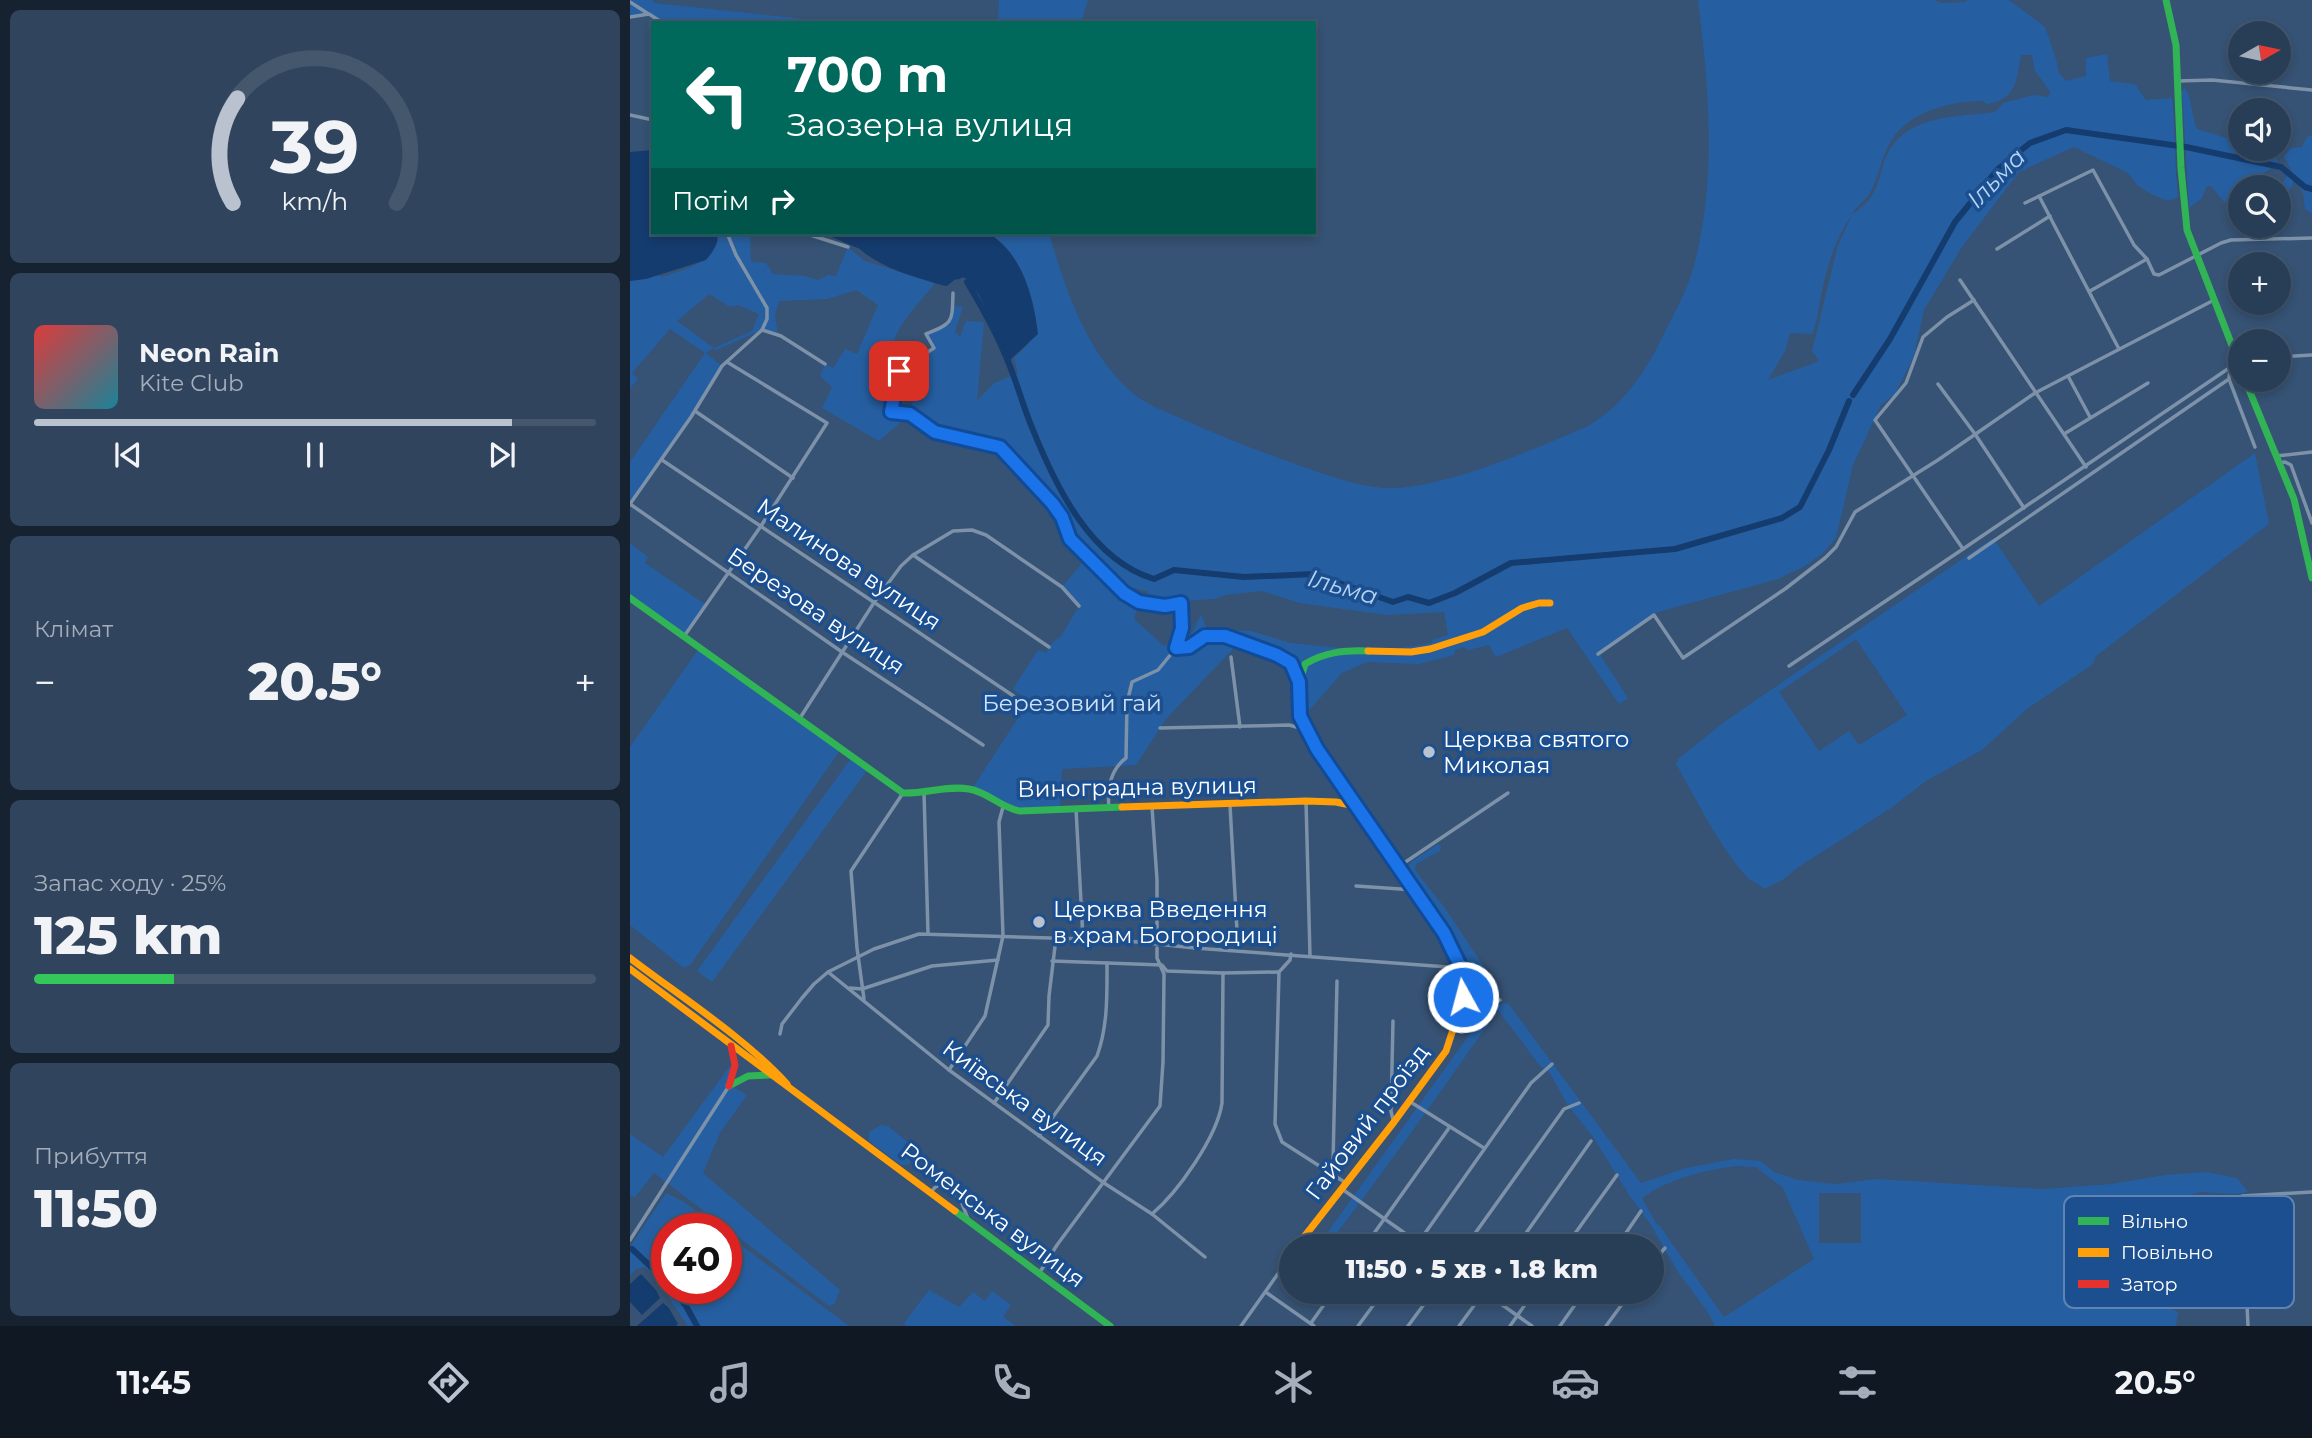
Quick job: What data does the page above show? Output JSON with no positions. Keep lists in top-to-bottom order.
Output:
{
  "streets": {
    "street": [
      "Малинова вулиця",
      "Березова вулиця",
      "Виноградна вулиця",
      "Київська вулиця",
      "Гайовий проїзд",
      "Роменська вулиця"
    ]
  },
  "water": ["Ільма"],
  "parks": ["Березовий гай"],
  "places": ["Церква святого Миколая", "Церква Введення в храм Богородиці"],
  "legend": ["Вільно", "Повільно", "Затор"],
  "north": "right",
  "page": {
    "map_buttons": ["+", "−"],
    "turn": ["700 m", "Заозерна вулиця"],
    "then": "Потім",
    "song": ["Neon Rain", "Kite Club"],
    "tile": [
      "Клімат",
      ["Запас ходу · 25%", "125 km"],
      ["Прибуття", "11:50"]
    ],
    "heat": ["−", "20.5°", "+"],
    "limit": "40",
    "trip": "11:50 · 5 хв · 1.8 km",
    "tabs": ["11:45", "20.5°"],
    "gauge": ["39", "km/h"]
  }
}
